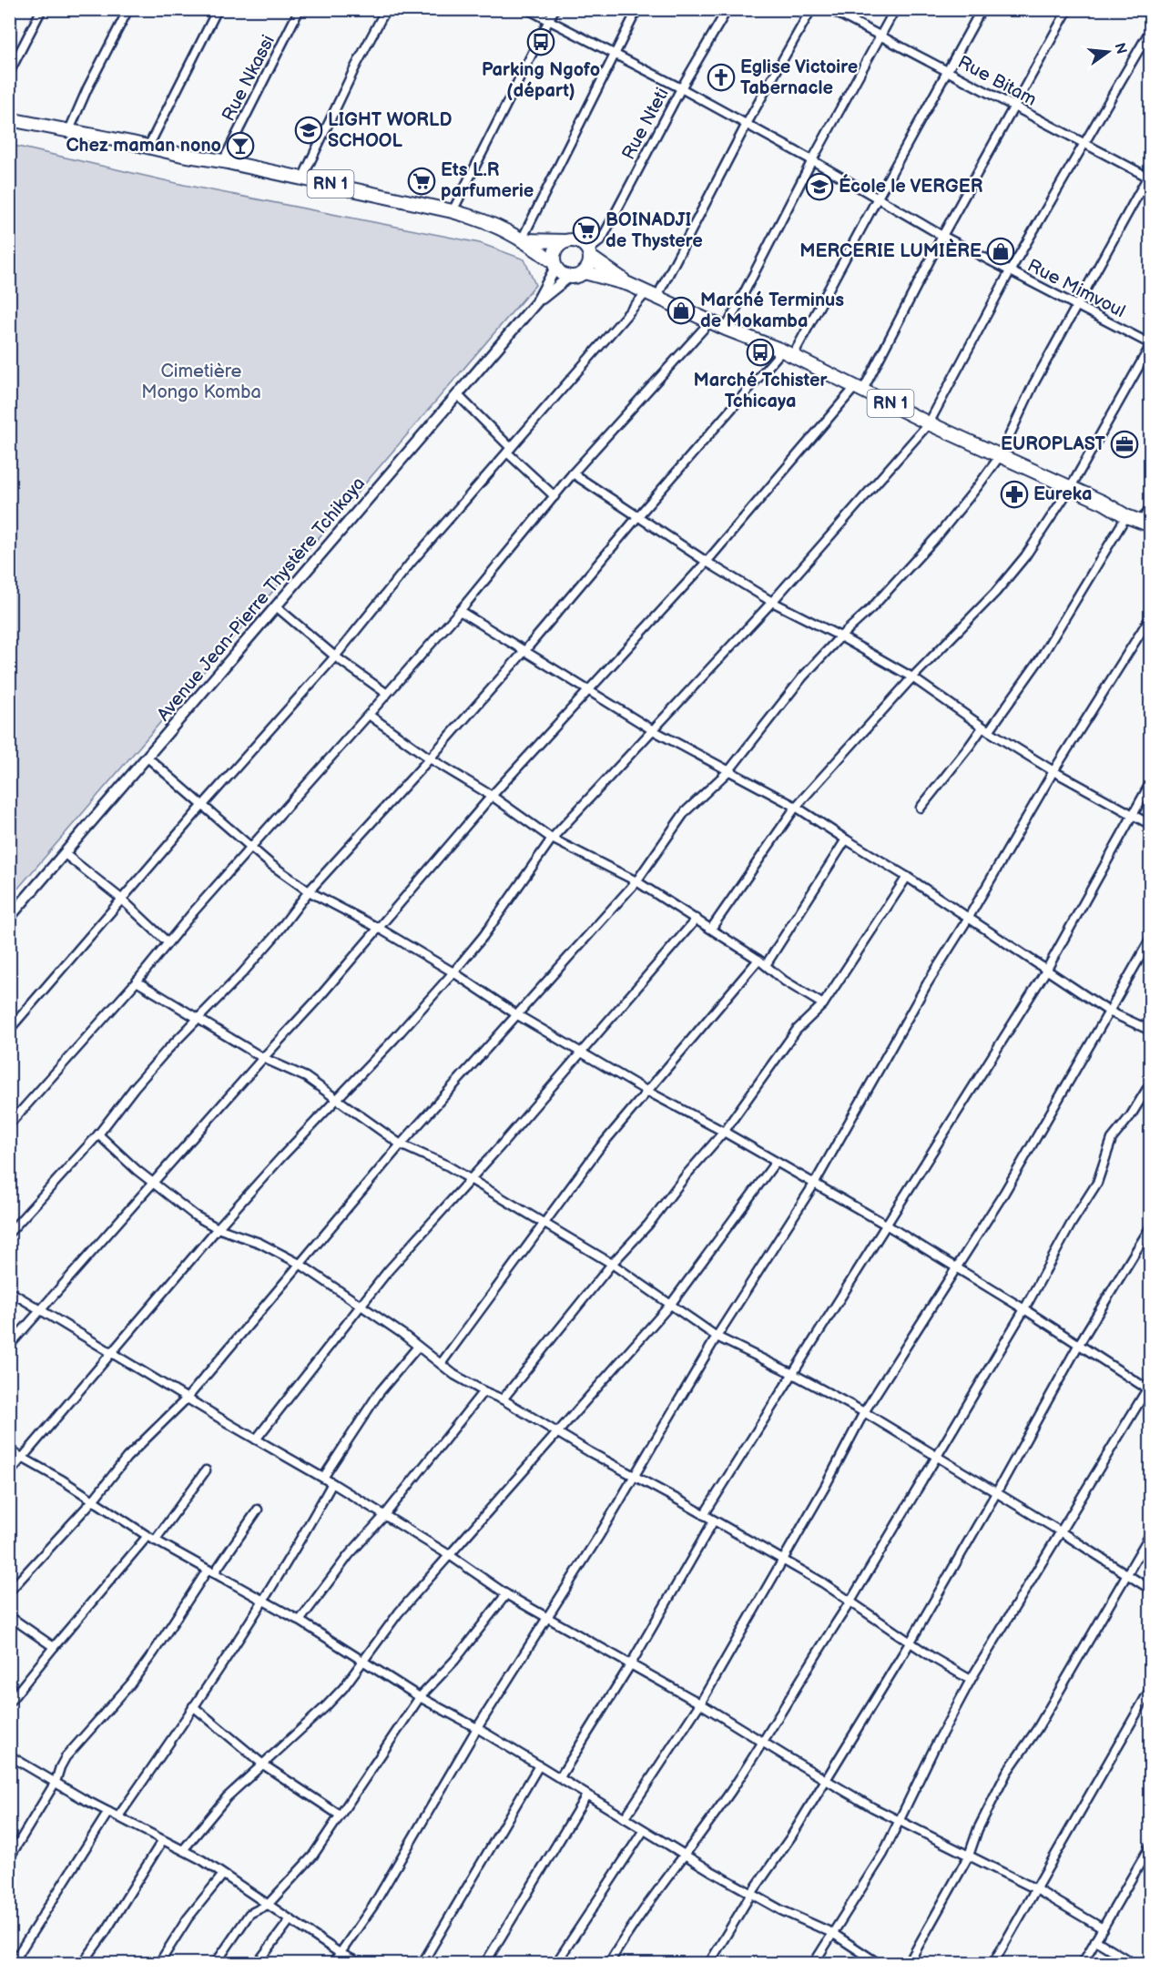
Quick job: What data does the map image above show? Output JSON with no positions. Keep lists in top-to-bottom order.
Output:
{
  "streets": {
    "highway": ["RN 1"],
    "street": [
      "Rue Nkassi",
      "Rue Bitam",
      "Rue Nteti",
      "Rue Mimvoul",
      "Avenue Jean-Pierre Thystère Tchikaya"
    ]
  },
  "crossings": [
    ["Rue Nkassi", "RN 1"],
    ["Rue Nteti", "RN 1"],
    ["Rue Nteti", "Rue Mimvoul"],
    ["Rue Nteti", "Avenue Jean-Pierre Thystère Tchikaya"],
    ["RN 1", "Avenue Jean-Pierre Thystère Tchikaya"]
  ],
  "parks": ["Cimetière Mongo Komba"],
  "places": {
    "bus stop": ["Parking Ngofo (départ)", "Marché Tchister Tchicaya"],
    "church": ["Eglise Victoire Tabernacle"],
    "school or university": ["LIGHT WORLD SCHOOL", "École le VERGER"],
    "bar": ["Chez maman nono"],
    "supermarket": ["Ets L.R parfumerie", "BOINADJI de Thystere"],
    "shop": ["MERCERIE LUMIÈRE", "Marché Terminus de Mokamba"],
    "office": ["EUROPLAST"],
    "pharmacy": ["Eureka"]
  },
  "north": "right"
}
